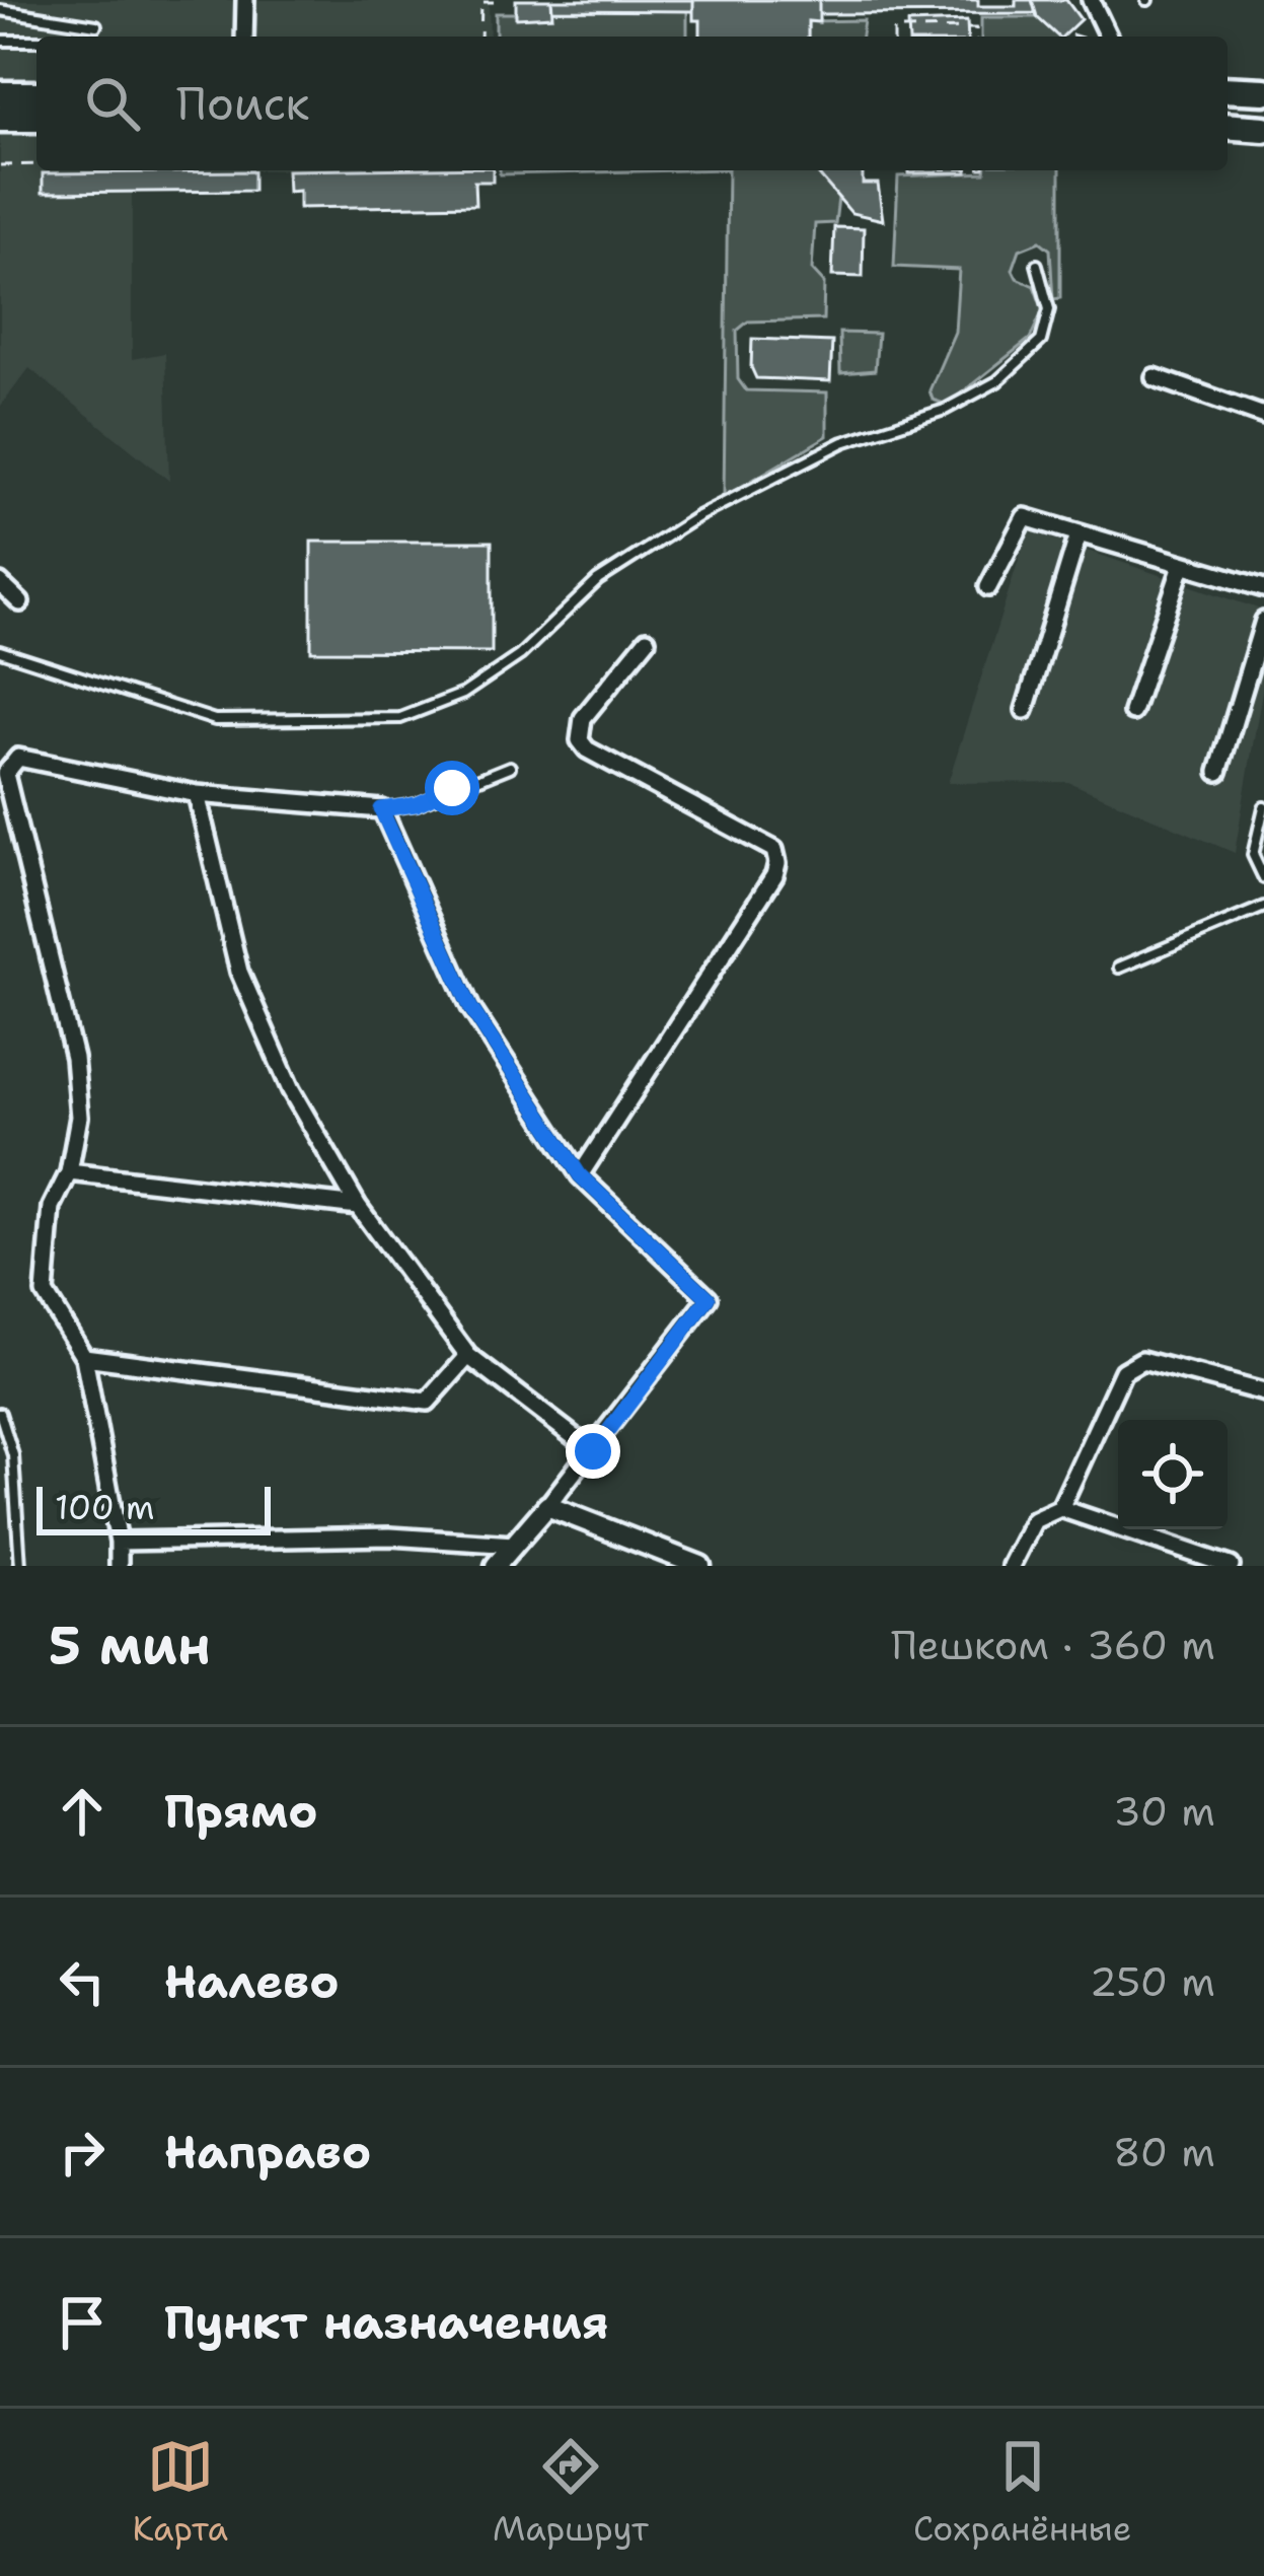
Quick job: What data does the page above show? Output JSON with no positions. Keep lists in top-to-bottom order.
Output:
{
  "scale_bar": "100 m",
  "page": {
    "search": "Поиск",
    "scale": "100 m",
    "heading": ["5 мин", "Пешком · 360 m"],
    "list": [
      ["Прямо", "30 m"],
      ["Налево", "250 m"],
      ["Направо", "80 m"],
      "Пункт назначения"
    ],
    "nav": ["Карта", "Маршрут", "Сохранённые"]
  }
}
